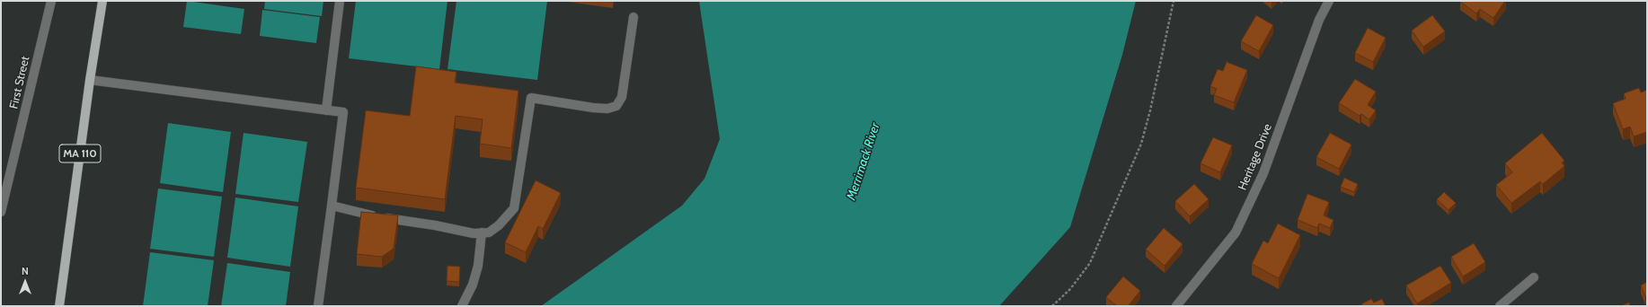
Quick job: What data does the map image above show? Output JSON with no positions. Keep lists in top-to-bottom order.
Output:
{
  "streets": {
    "main road": ["MA 110"],
    "street": ["First Street", "Heritage Drive"]
  },
  "water": ["Merrimack River"],
  "north": "top"
}
